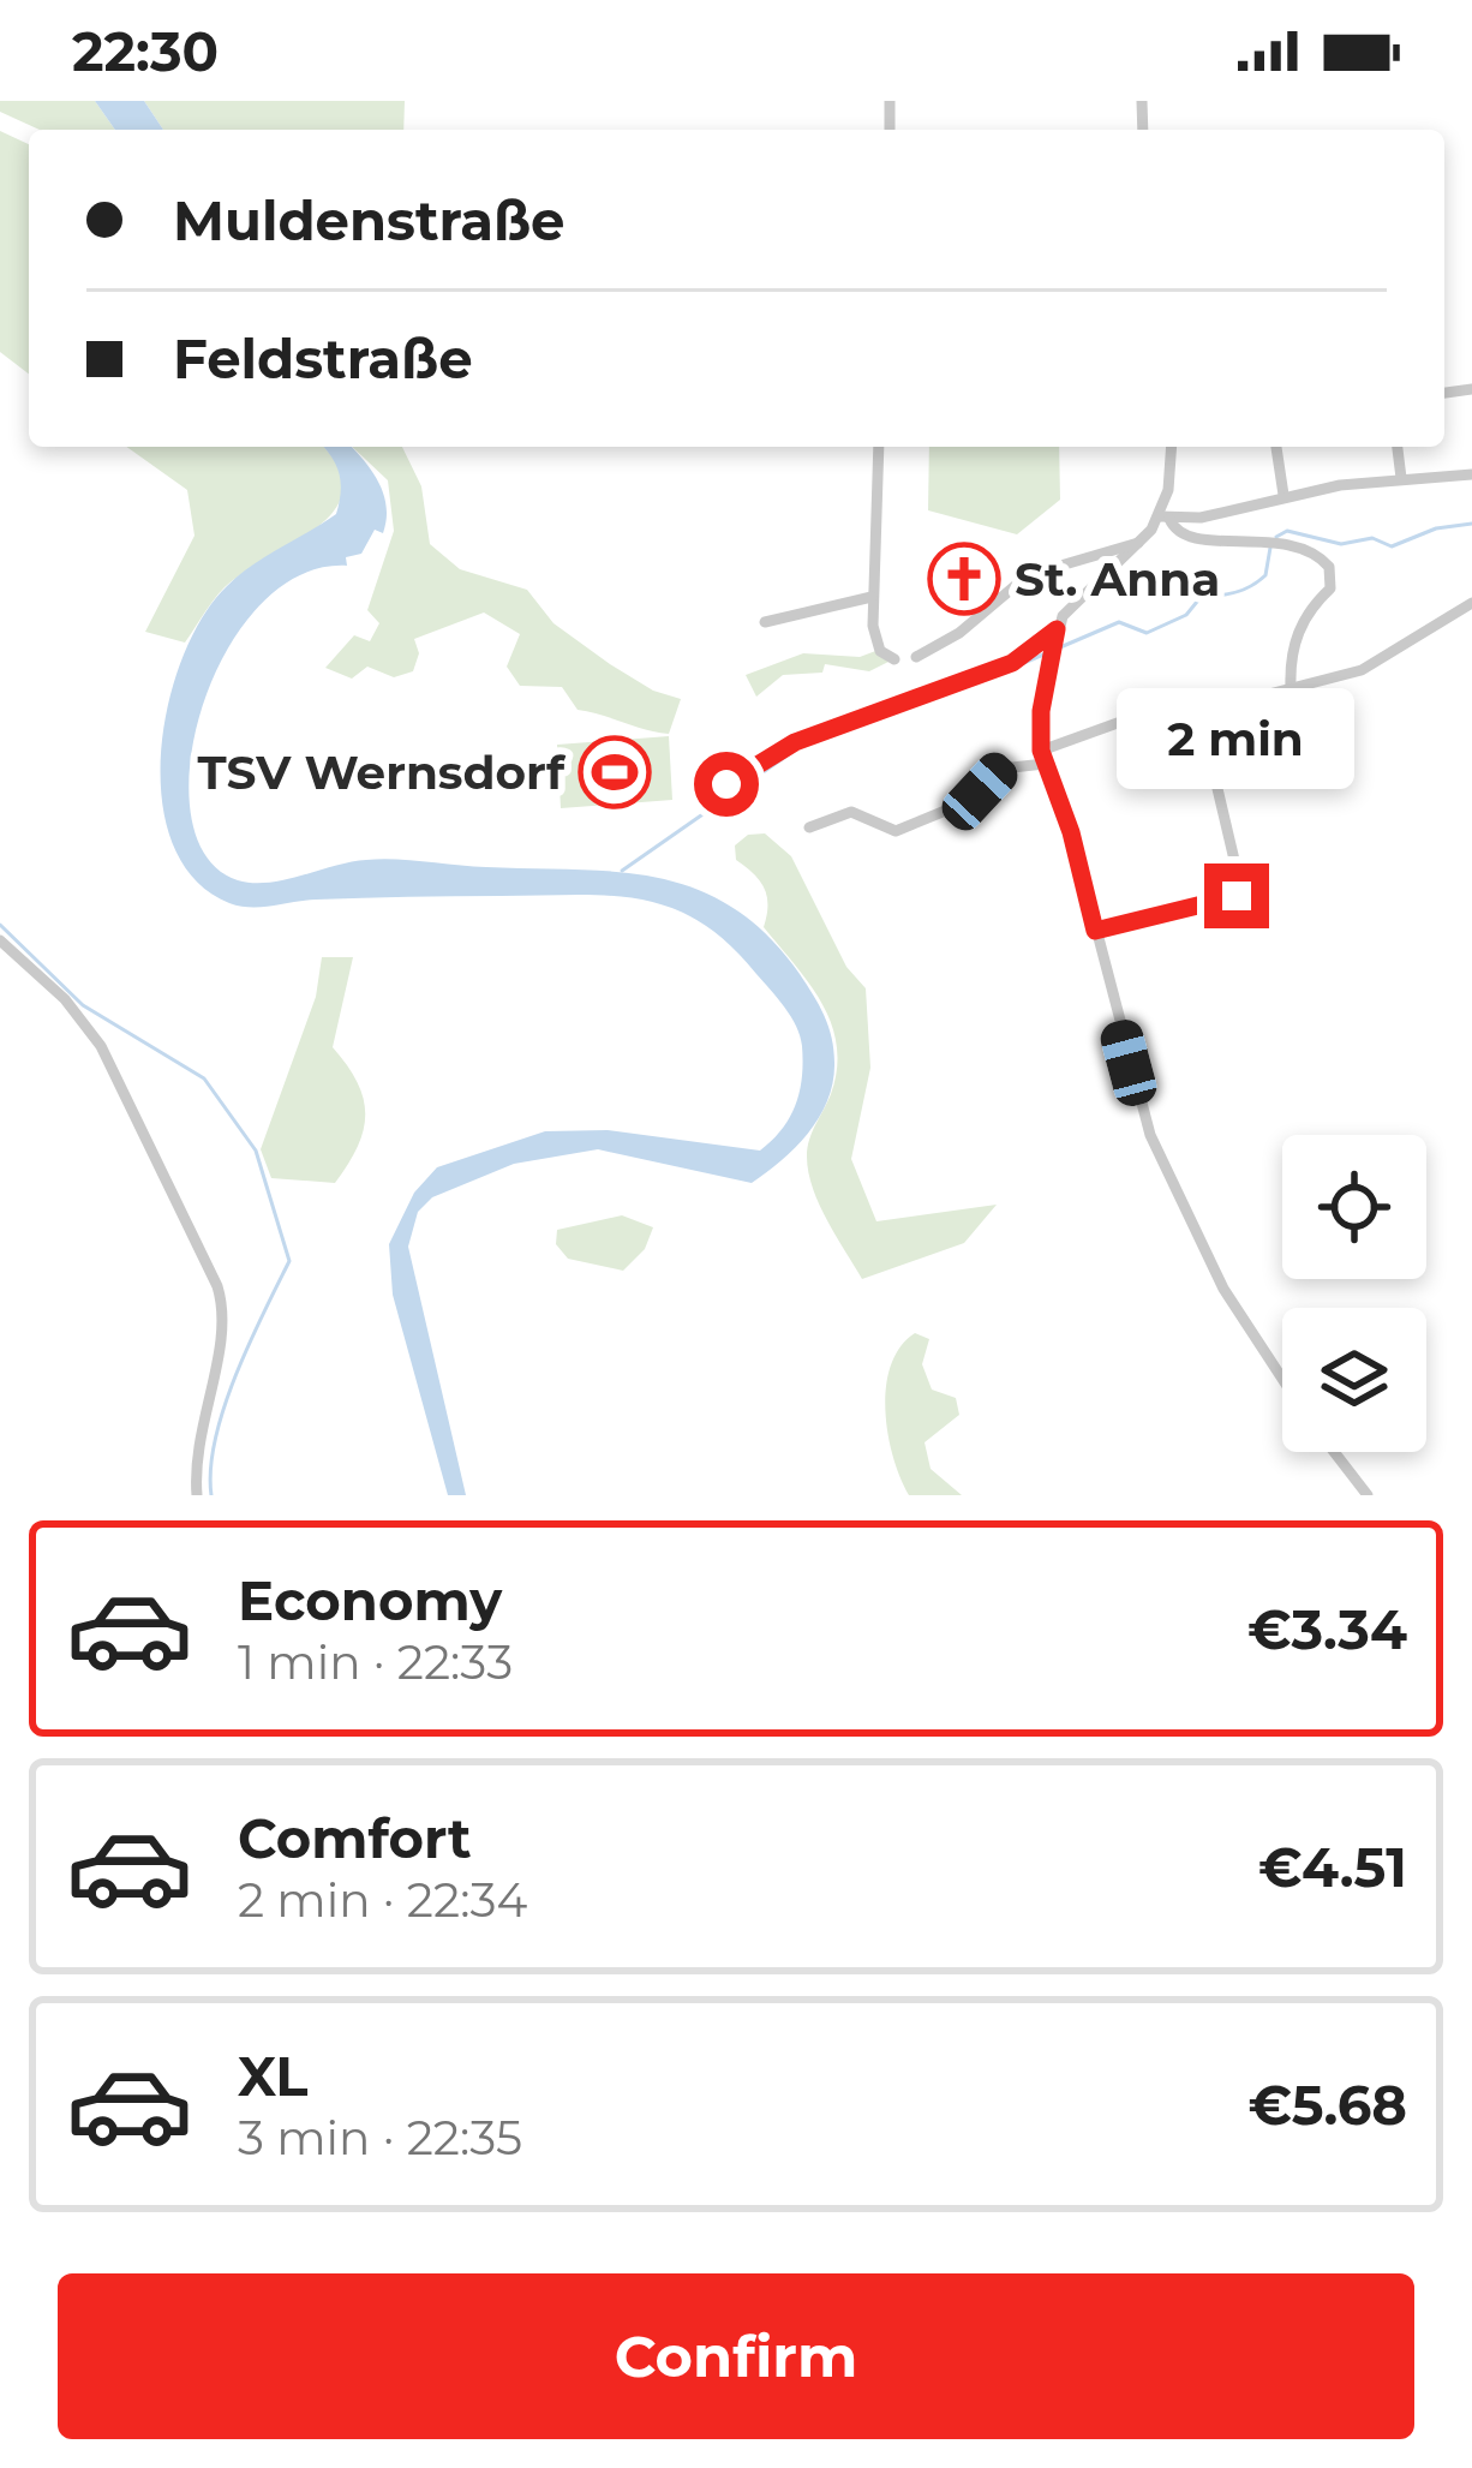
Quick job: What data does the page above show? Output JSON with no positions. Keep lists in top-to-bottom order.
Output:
{
  "places": {
    "church": ["St. Anna"],
    "sports": ["TSV Wernsdorf"]
  },
  "page": {
    "status": "22:30",
    "banner": ["Muldenstraße", "Feldstraße"],
    "bubble": "2 min",
    "list": [
      {
        "name": "Economy",
        "note": "1 min · 22:33",
        "value": "€3.34"
      },
      {
        "name": "Comfort",
        "note": "2 min · 22:34",
        "value": "€4.51"
      },
      {
        "name": "XL",
        "note": "3 min · 22:35",
        "value": "€5.68"
      }
    ],
    "buttons": "Confirm"
  }
}
